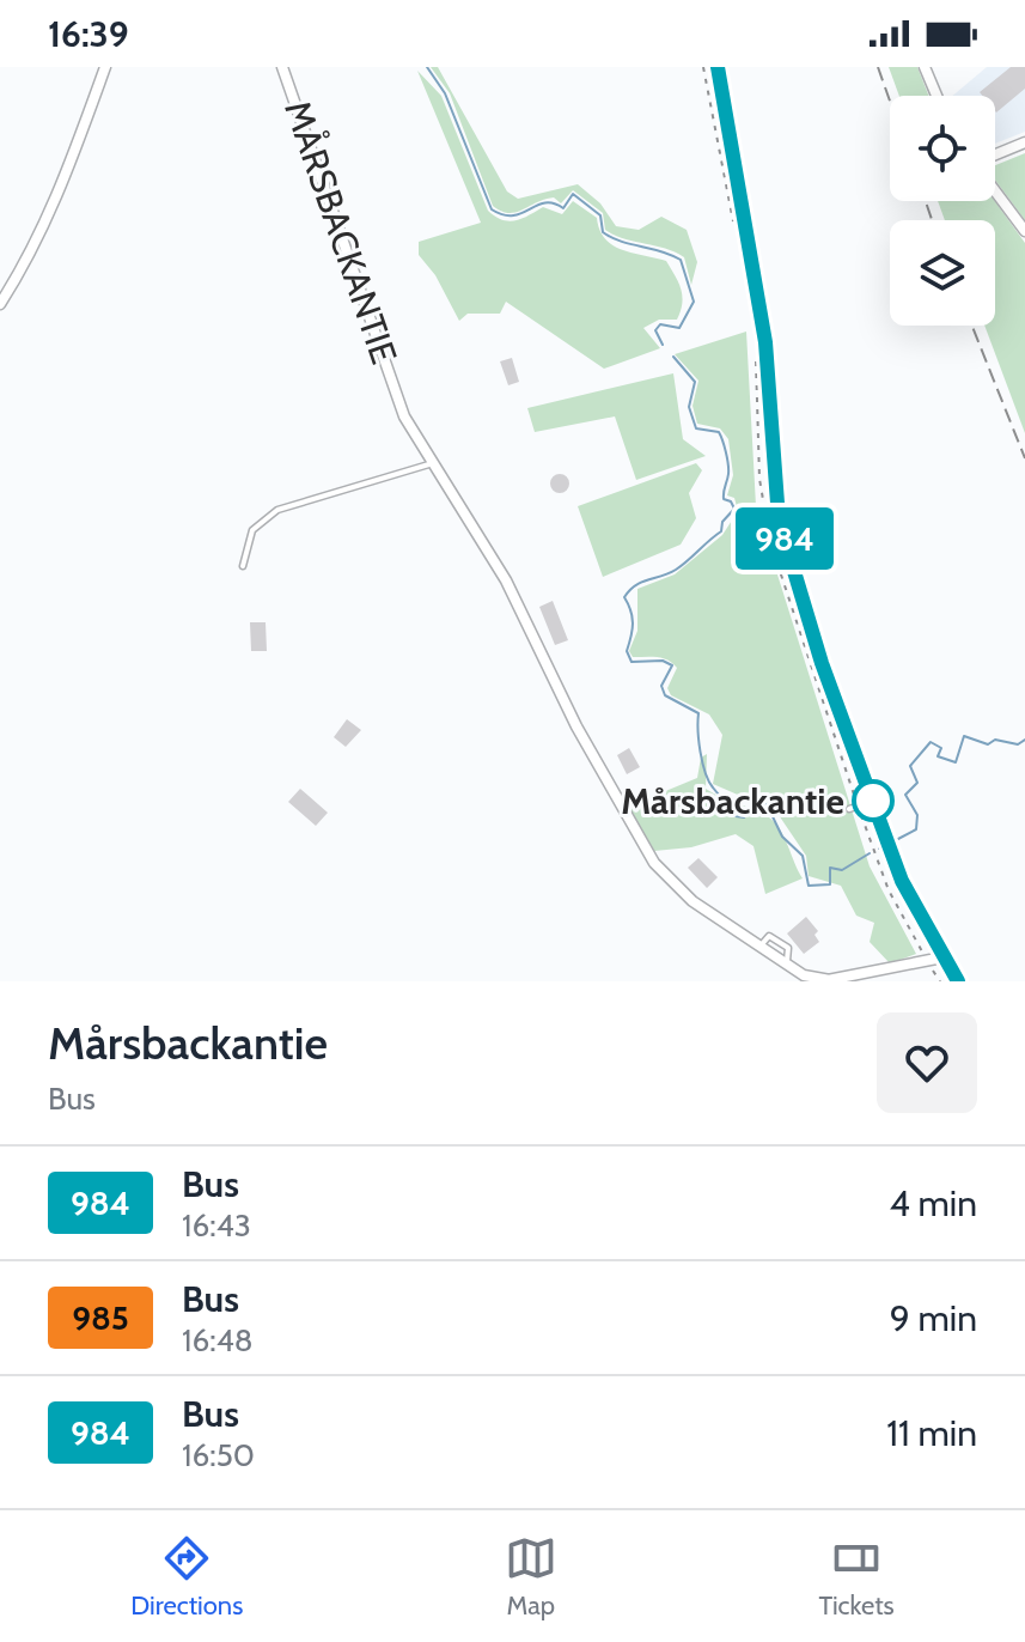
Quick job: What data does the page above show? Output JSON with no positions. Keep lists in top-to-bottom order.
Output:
{
  "streets": {
    "street": ["MÅRSBACKANTIE"]
  },
  "places": ["Mårsbackantie"],
  "lines": ["bus line 984"],
  "page": {
    "status": "16:39",
    "on_map": "984",
    "heading": ["Mårsbackantie", "Bus"],
    "list": [
      {
        "mark": "984",
        "name": "Bus",
        "note": "16:43",
        "value": "4 min"
      },
      {
        "mark": "985",
        "name": "Bus",
        "note": "16:48",
        "value": "9 min"
      },
      {
        "mark": "984",
        "name": "Bus",
        "note": "16:50",
        "value": "11 min"
      }
    ],
    "tabs": ["Directions", "Map", "Tickets"]
  }
}
